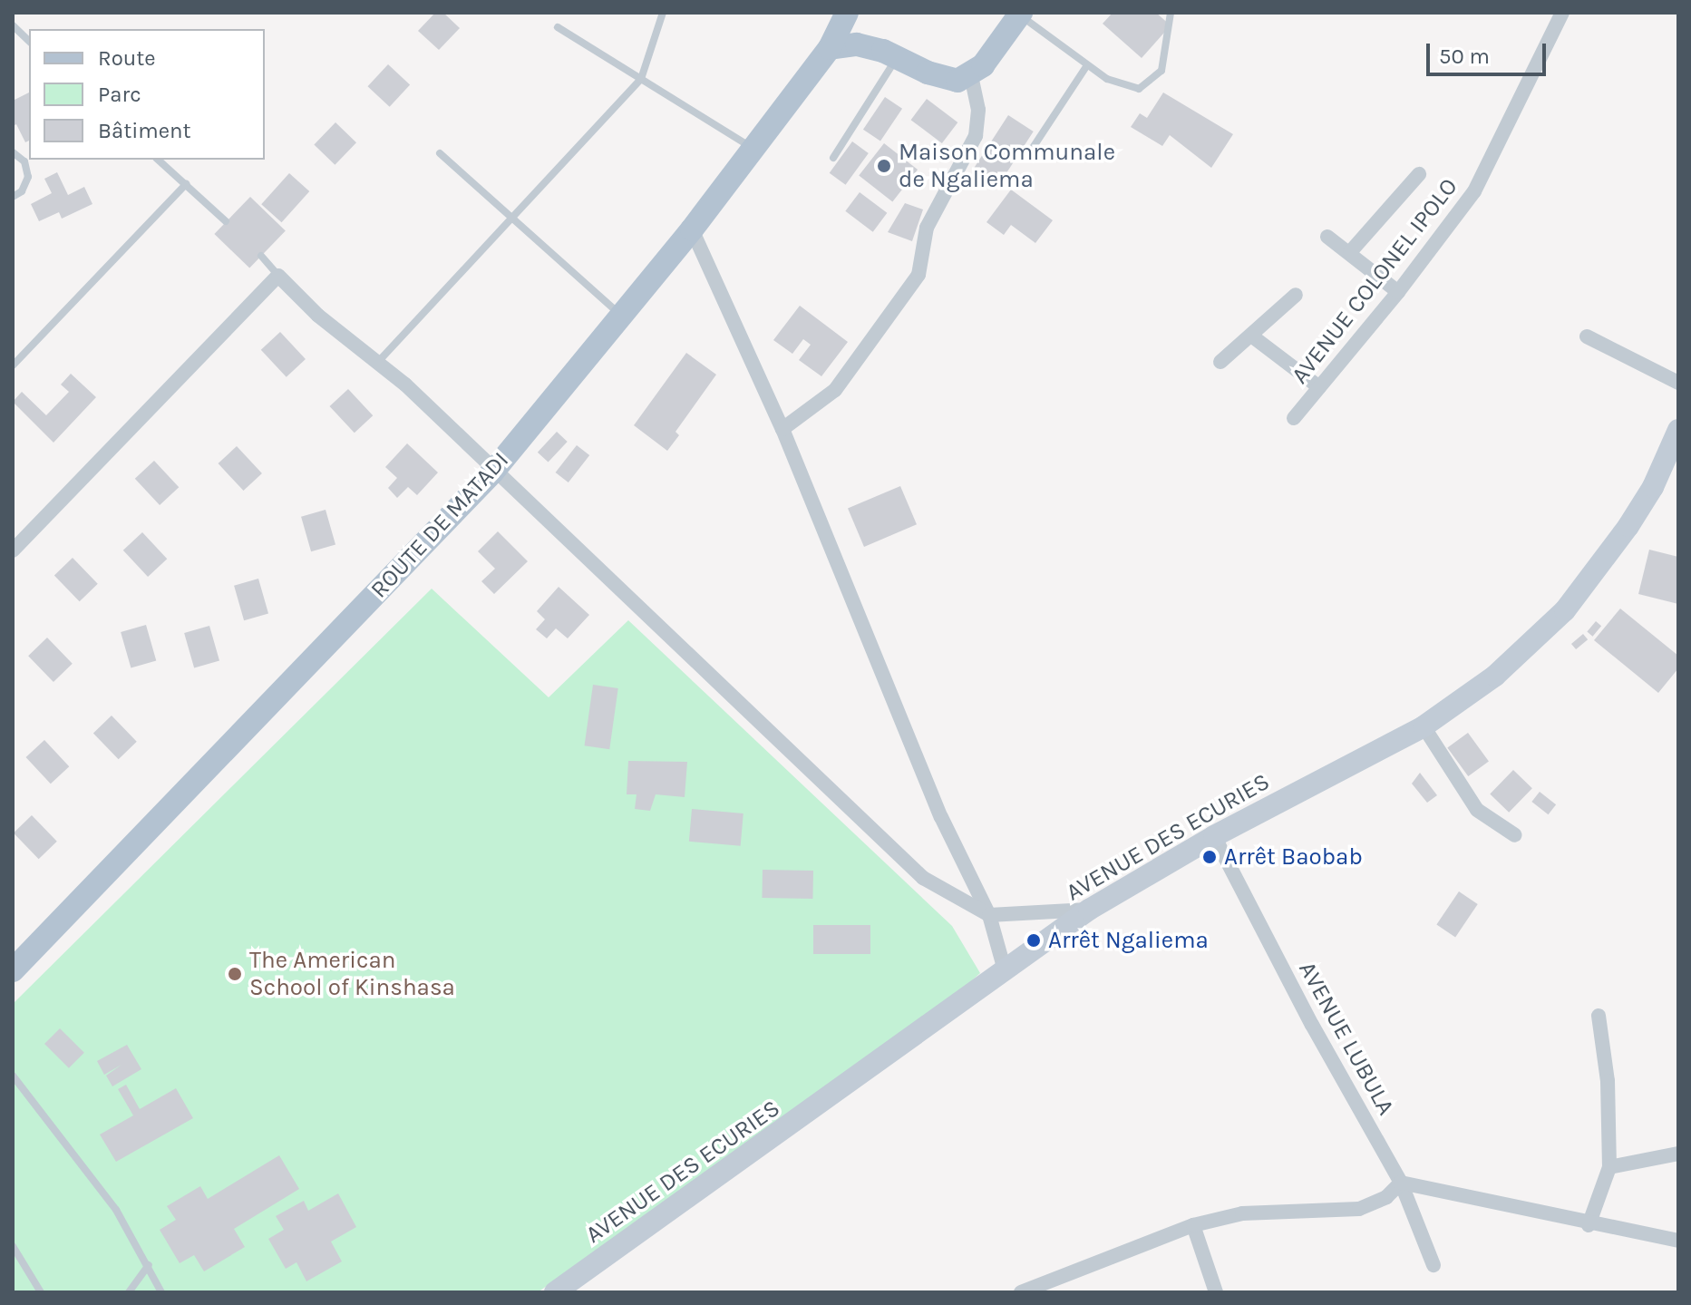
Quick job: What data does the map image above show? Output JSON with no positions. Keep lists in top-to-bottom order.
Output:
{
  "streets": {
    "main road": ["ROUTE DE MATADI"],
    "street": ["AVENUE COLONEL IPOLO", "AVENUE DES ECURIES", "AVENUE LUBULA"]
  },
  "crossings": [
    ["AVENUE DES ECURIES", "AVENUE LUBULA"]
  ],
  "places": [
    "Maison Communale de Ngaliema",
    "Arrêt Baobab",
    "Arrêt Ngaliema",
    "The American School of Kinshasa"
  ],
  "legend": ["Route", "Parc", "Bâtiment"],
  "scale_bar": "50 m"
}
